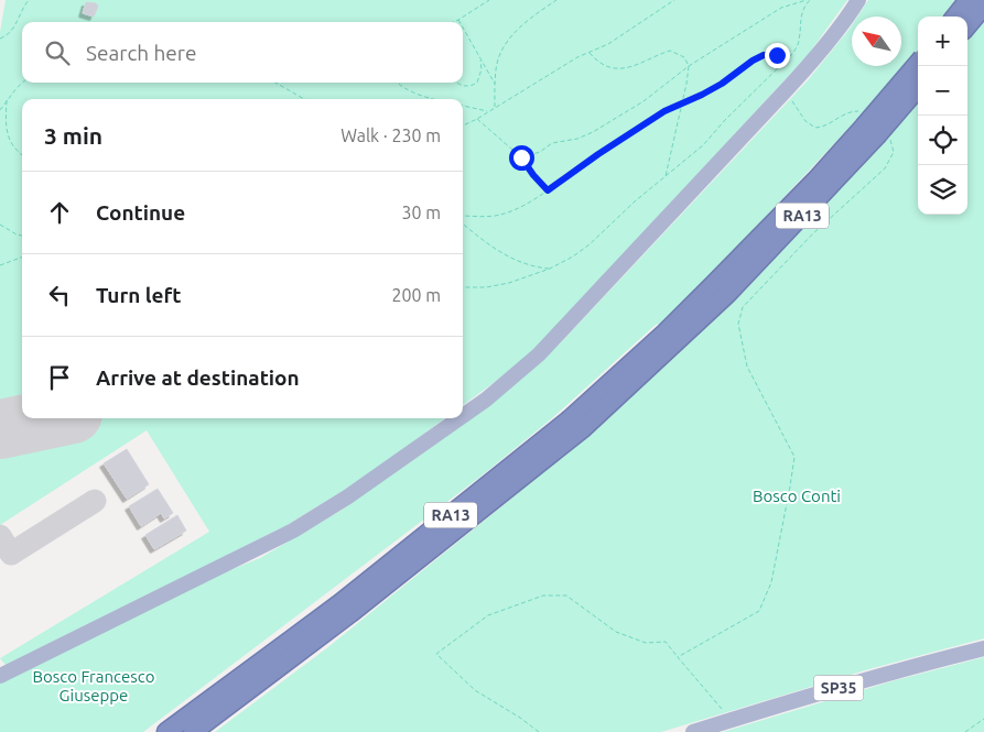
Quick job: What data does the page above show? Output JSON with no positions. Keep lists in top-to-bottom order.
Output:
{
  "streets": {
    "highway": ["RA13"],
    "main road": ["SP35"]
  },
  "parks": ["Bosco Conti", "Bosco Francesco Giuseppe"],
  "north": "top left",
  "page": {
    "map_buttons": ["+", "−"],
    "search": "Search here",
    "heading": ["3 min", "Walk · 230 m"],
    "list": [
      ["Continue", "30 m"],
      ["Turn left", "200 m"],
      "Arrive at destination"
    ]
  }
}
